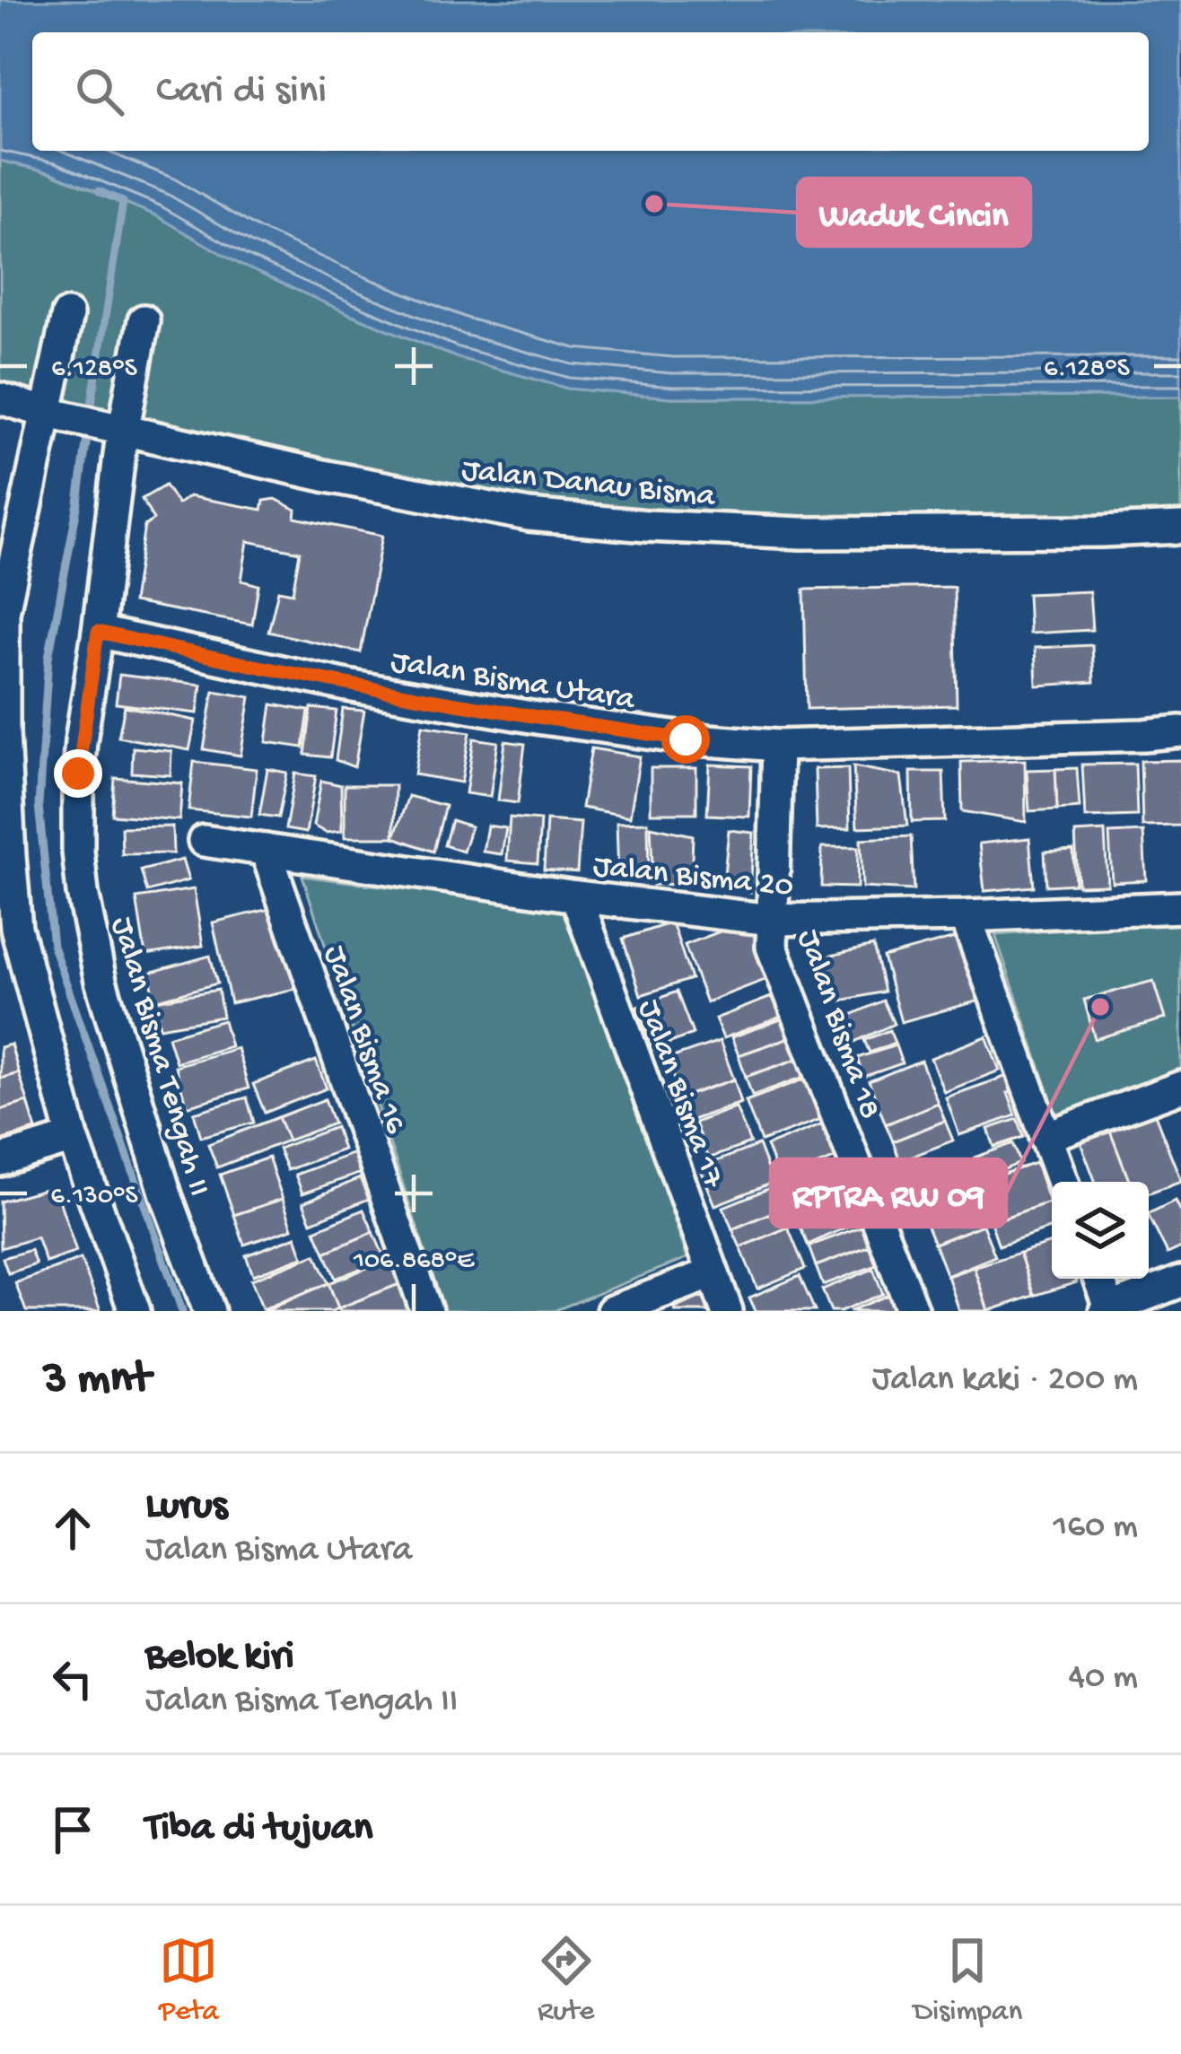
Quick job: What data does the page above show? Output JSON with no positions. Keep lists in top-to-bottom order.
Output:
{
  "streets": {
    "street": [
      "Jalan Danau Bisma",
      "Jalan Bisma Utara",
      "Jalan Bisma 20",
      "Jalan Bisma 18",
      "Jalan Bisma 16",
      "Jalan Bisma Tengah II",
      "Jalan Bisma 17"
    ]
  },
  "crossings": [
    ["Jalan Danau Bisma", "Jalan Bisma Tengah II"],
    ["Jalan Bisma Utara", "Jalan Bisma 18"],
    ["Jalan Bisma Utara", "Jalan Bisma Tengah II"],
    ["Jalan Bisma 20", "Jalan Bisma 18"],
    ["Jalan Bisma 20", "Jalan Bisma 16"],
    ["Jalan Bisma 20", "Jalan Bisma 17"]
  ],
  "places": ["Waduk Cincin", "RPTRA RW 09"],
  "page": {
    "search": "Cari di sini",
    "heading": ["3 mnt", "Jalan kaki · 200 m"],
    "list": [
      ["Lurus", "Jalan Bisma Utara", "160 m"],
      ["Belok kiri", "Jalan Bisma Tengah II", "40 m"],
      "Tiba di tujuan"
    ],
    "nav": ["Peta", "Rute", "Disimpan"]
  },
  "coordinates": ["6.128°S", "6.130°S", "106.868°E"]
}
